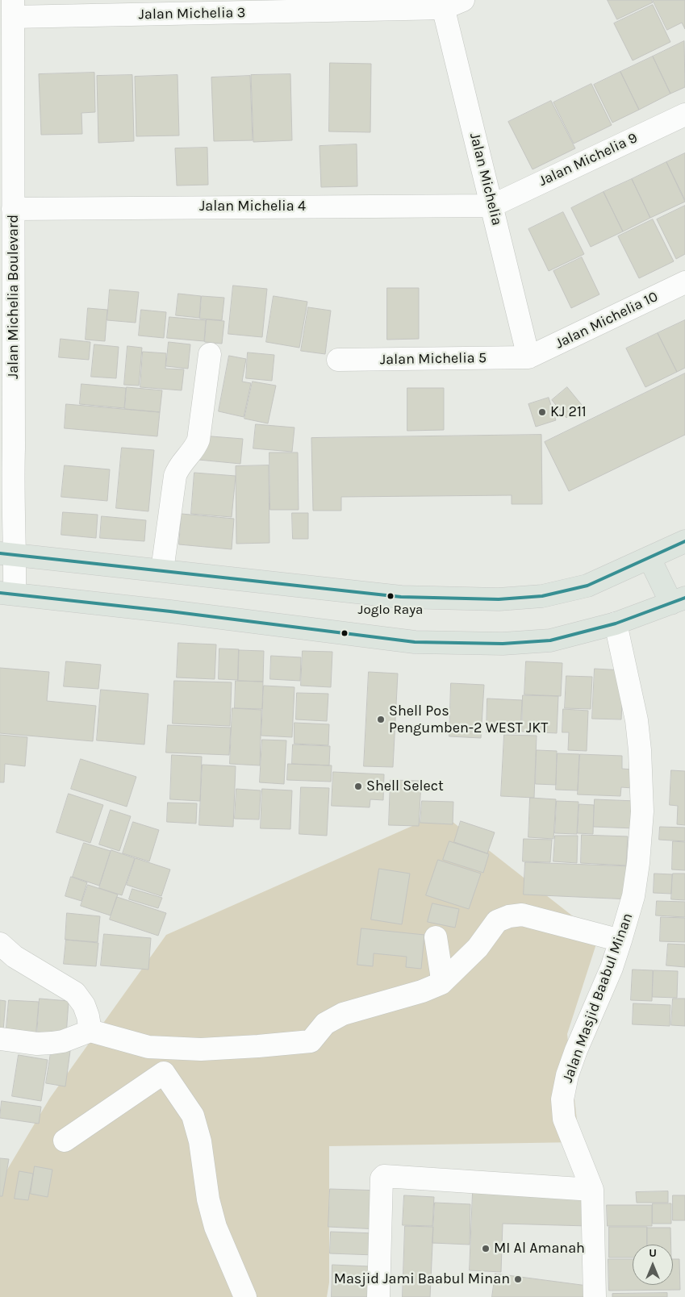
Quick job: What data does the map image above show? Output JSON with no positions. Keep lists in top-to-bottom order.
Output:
{
  "streets": {
    "street": [
      "Jalan Michelia 3",
      "Jalan Michelia 9",
      "Jalan Michelia",
      "Jalan Michelia 4",
      "Jalan Michelia Boulevard",
      "Jalan Michelia 10",
      "Jalan Michelia 5",
      "Jalan Masjid Baabul Minan"
    ]
  },
  "crossings": [
    ["Jalan Michelia 3", "Jalan Michelia"],
    ["Jalan Michelia 3", "Jalan Michelia Boulevard"],
    ["Jalan Michelia 9", "Jalan Michelia"],
    ["Jalan Michelia 9", "Jalan Michelia 4"],
    ["Jalan Michelia", "Jalan Michelia 4"],
    ["Jalan Michelia", "Jalan Michelia 10"],
    ["Jalan Michelia", "Jalan Michelia 5"],
    ["Jalan Michelia 4", "Jalan Michelia Boulevard"],
    ["Jalan Michelia 10", "Jalan Michelia 5"]
  ],
  "places": [
    "KJ 211",
    "Joglo Raya",
    "Shell Pos Pengumben-2 WEST JKT",
    "Shell Select",
    "MI Al Amanah",
    "Masjid Jami Baabul Minan"
  ],
  "north": "top"
}
